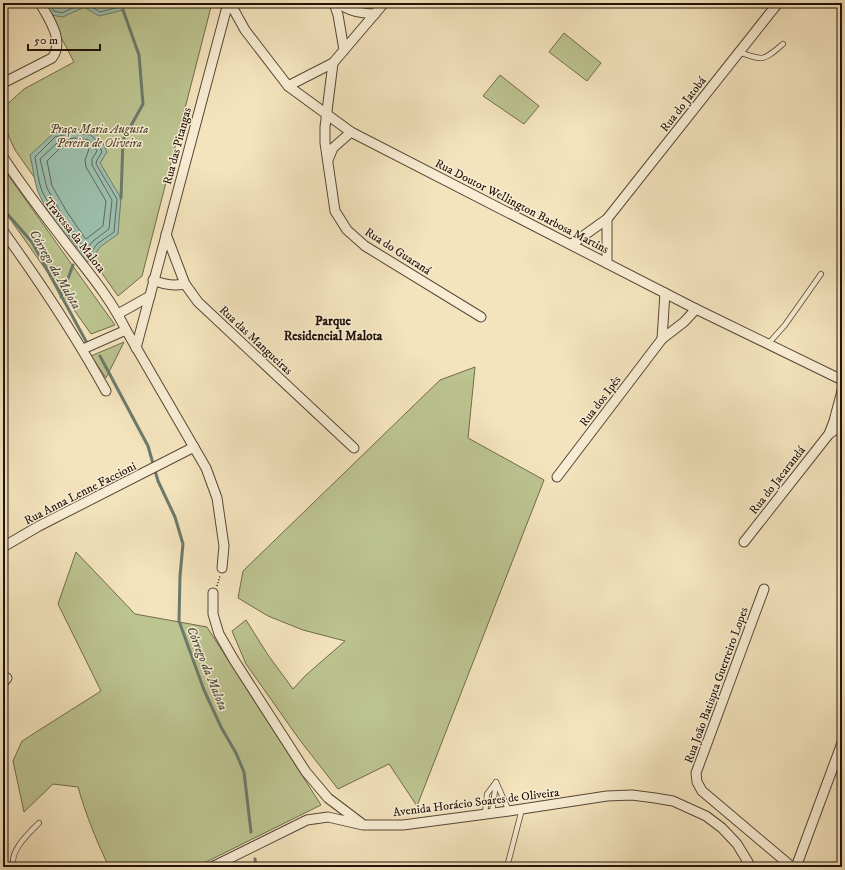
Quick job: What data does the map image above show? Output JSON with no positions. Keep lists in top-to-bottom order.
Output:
{
  "streets": {
    "street": [
      "Rua do Jatobá",
      "Rua das Pitangas",
      "Rua Doutor Wellington Barbosa Martins",
      "Travessa da Malota",
      "Rua do Guaraná",
      "Rua das Mangueiras",
      "Rua dos Ipês",
      "Rua do Jacarandá",
      "Rua Anna Lenne Faccioni",
      "Rua João Batispta Guerreiro Lopes",
      "Avenida Horácio Soares de Oliveira"
    ]
  },
  "crossings": [
    ["Rua do Jatobá", "Rua Doutor Wellington Barbosa Martins"],
    ["Rua das Pitangas", "Rua Doutor Wellington Barbosa Martins"],
    ["Rua das Pitangas", "Rua das Mangueiras"],
    ["Rua Doutor Wellington Barbosa Martins", "Rua do Guaraná"],
    ["Rua Doutor Wellington Barbosa Martins", "Rua dos Ipês"]
  ],
  "districts": ["Parque Residencial Malota"],
  "water": ["Córrego da Malota"],
  "parks": ["Praça Maria Augusta Pereira de Oliveira"],
  "scale_bar": "50 m"
}
